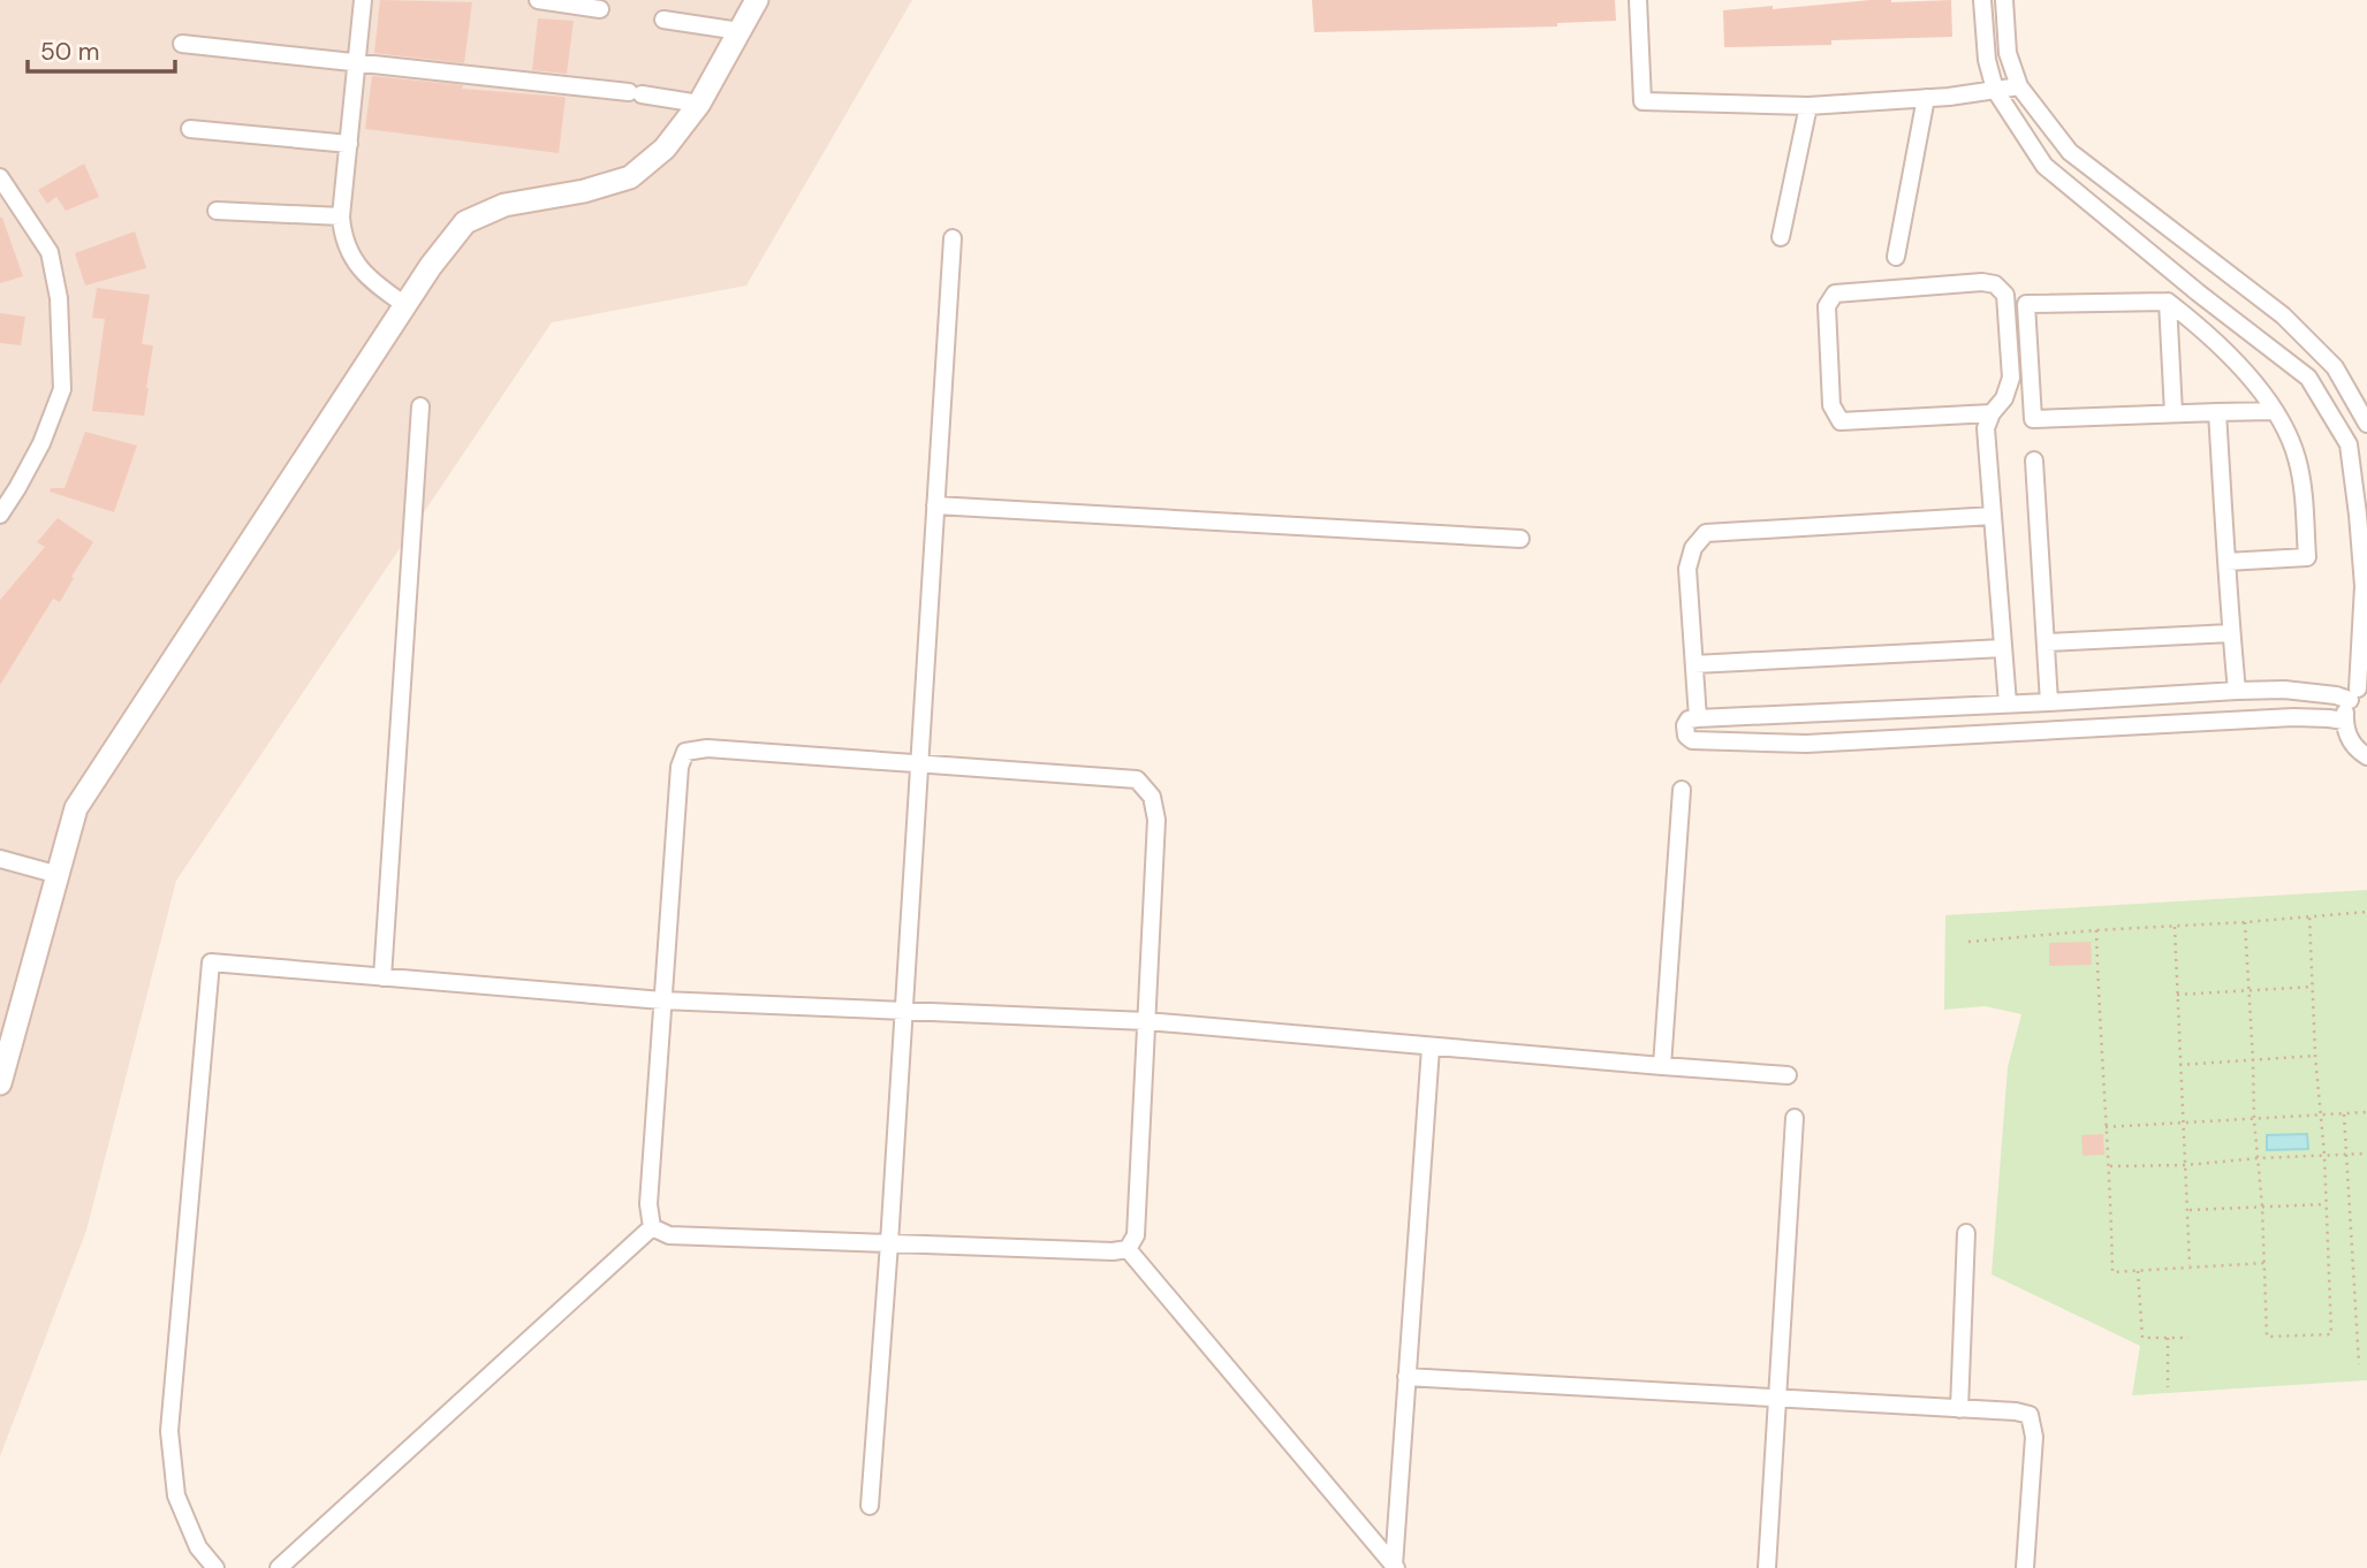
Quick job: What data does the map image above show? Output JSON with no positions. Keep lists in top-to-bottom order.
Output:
{
  "scale_bar": "50 m"
}
